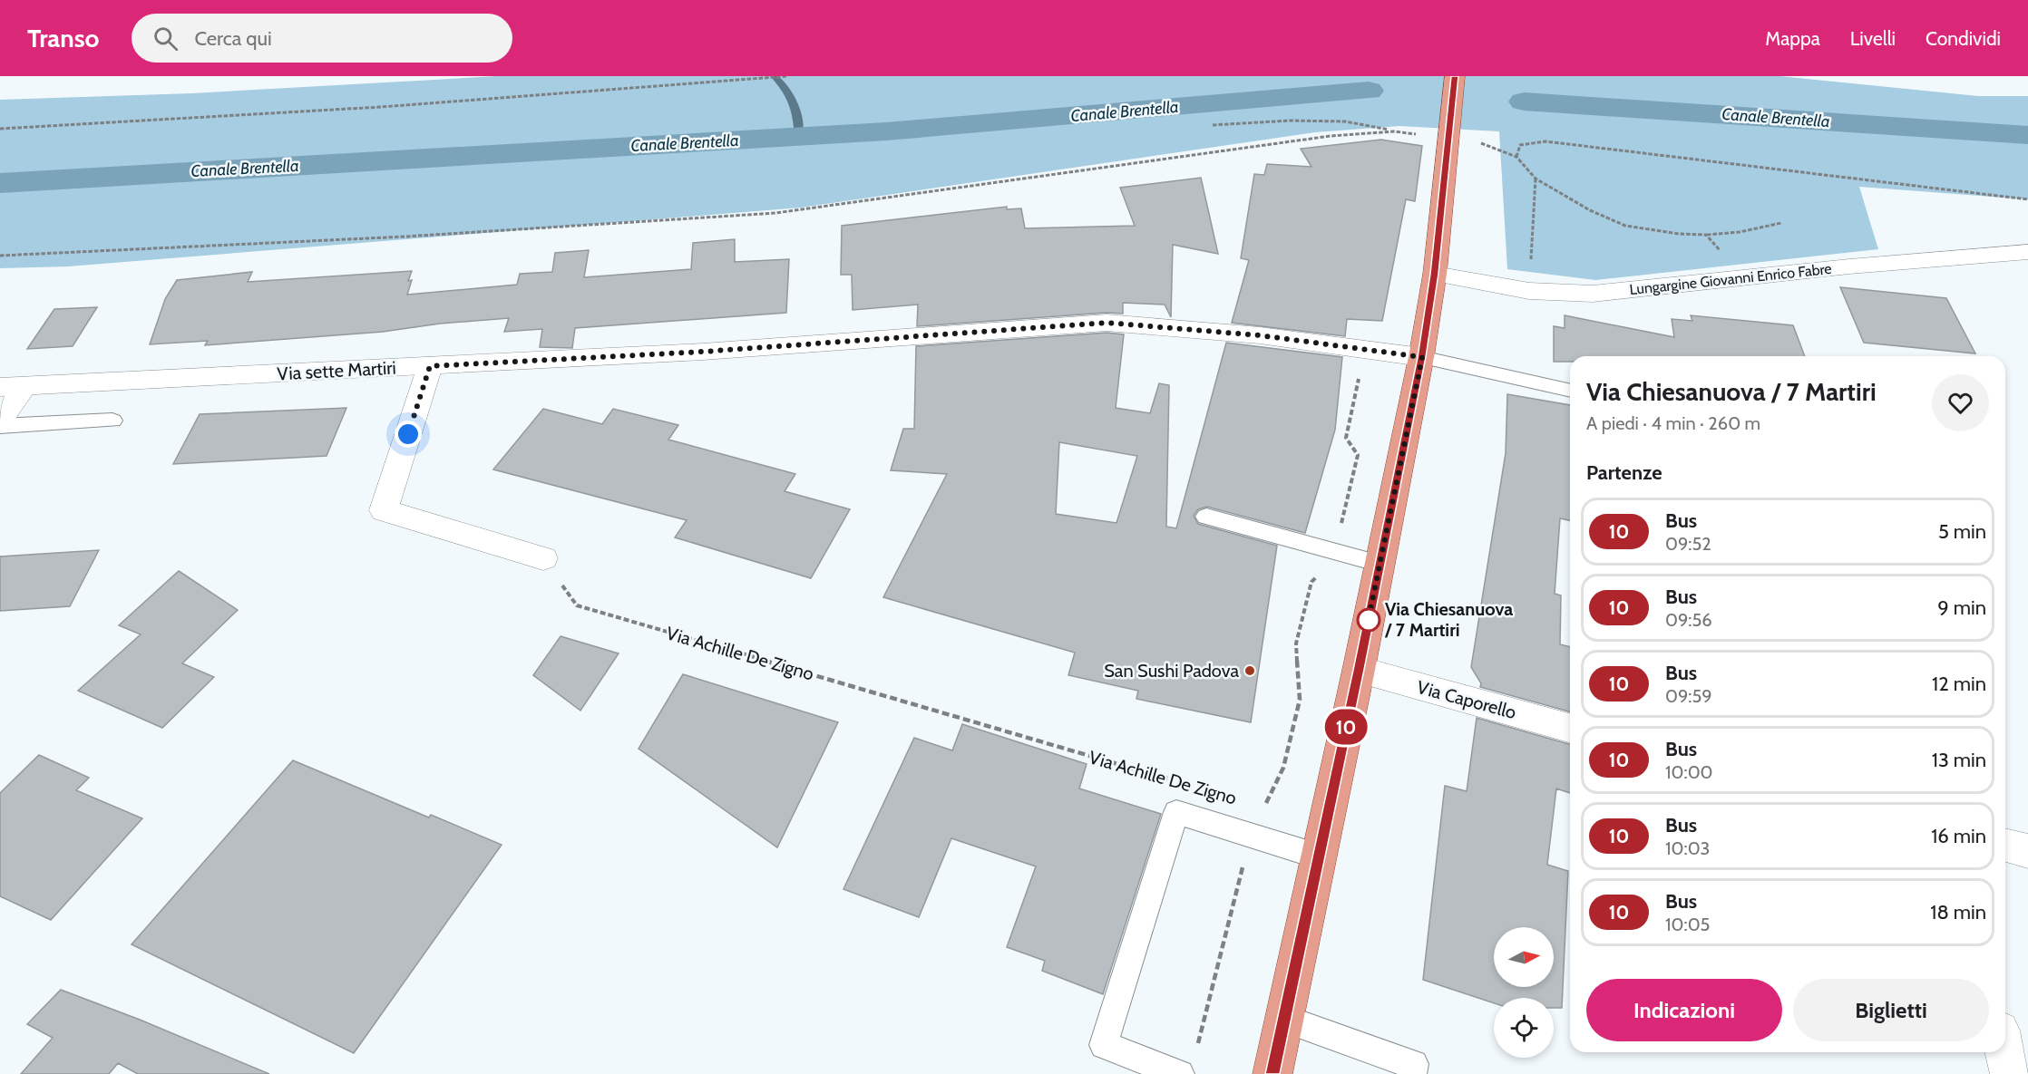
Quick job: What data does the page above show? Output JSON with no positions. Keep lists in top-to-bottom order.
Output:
{
  "streets": {
    "main road": ["Lungargine Giovanni Enrico Fabre", "Via sette Martiri", "Via Caporello"],
    "path": ["Via Achille De Zigno"]
  },
  "water": ["Canale Brentella"],
  "places": ["Via Chiesanuova / 7 Martiri", "San Sushi Padova"],
  "lines": ["bus line 10"],
  "north": "right",
  "page": {
    "header": "Transo",
    "search": "Cerca qui",
    "nav": ["Mappa", "Livelli", "Condividi"],
    "on_map": "10",
    "heading": [
      ["Via Chiesanuova / 7 Martiri", "A piedi · 4 min · 260 m"],
      "Partenze"
    ],
    "list": [
      {
        "mark": "10",
        "name": "Bus",
        "note": "09:52",
        "value": "5 min"
      },
      {
        "mark": "10",
        "name": "Bus",
        "note": "09:56",
        "value": "9 min"
      },
      {
        "mark": "10",
        "name": "Bus",
        "note": "09:59",
        "value": "12 min"
      },
      {
        "mark": "10",
        "name": "Bus",
        "note": "10:00",
        "value": "13 min"
      },
      {
        "mark": "10",
        "name": "Bus",
        "note": "10:03",
        "value": "16 min"
      },
      {
        "mark": "10",
        "name": "Bus",
        "note": "10:05",
        "value": "18 min"
      }
    ],
    "buttons": ["Indicazioni", "Biglietti"]
  }
}
